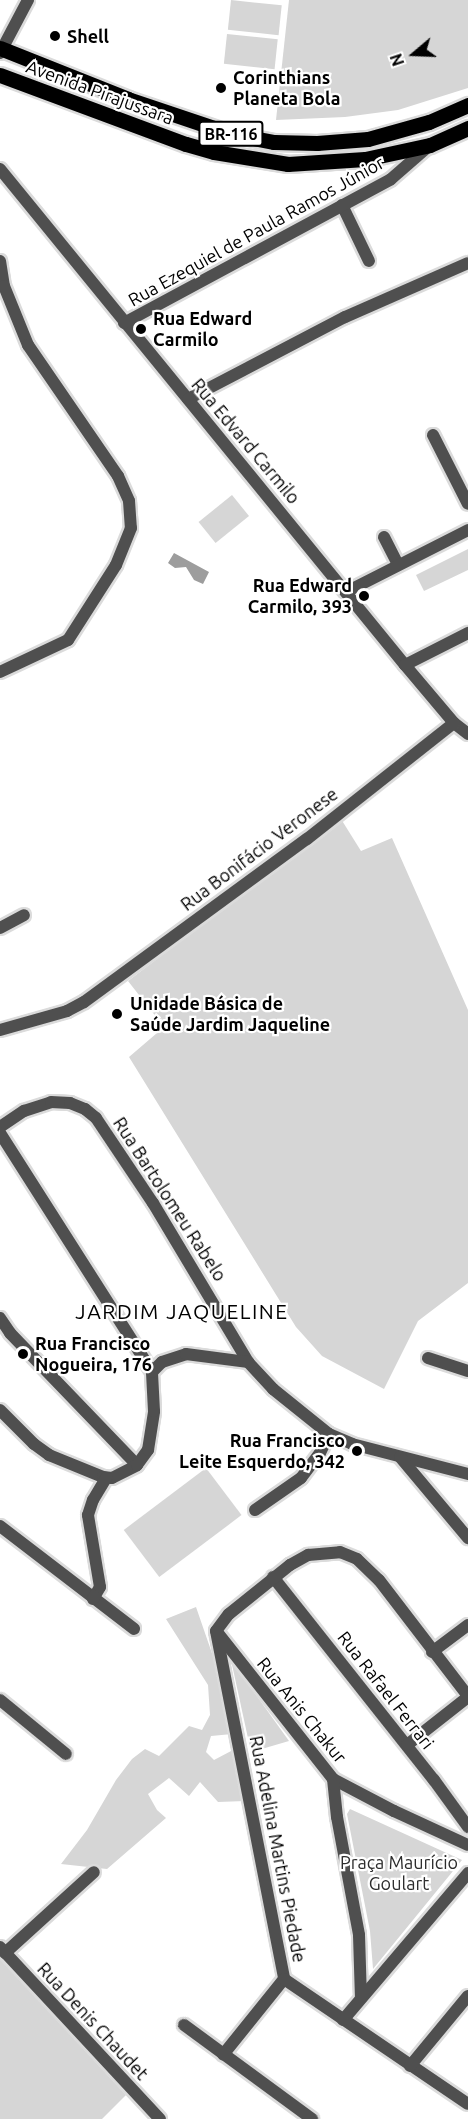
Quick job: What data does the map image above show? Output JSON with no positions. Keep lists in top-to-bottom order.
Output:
{
  "streets": {
    "main road": ["Avenida Pirajussara", "BR-116"],
    "street": [
      "Rua Ezequiel de Paula Ramos Júnior",
      "Rua Edvard Carmilo",
      "Rua Bonifácio Veronese",
      "Rua Bartolomeu Rabelo",
      "Rua Rafael Ferrari",
      "Rua Anis Chakur",
      "Rua Adelina Martins Piedade",
      "Rua Denis Chaudet"
    ]
  },
  "crossings": [
    ["Avenida Pirajussara", "Rua Ezequiel de Paula Ramos Júnior"],
    ["Rua Ezequiel de Paula Ramos Júnior", "Rua Edvard Carmilo"],
    ["Rua Edvard Carmilo", "Rua Bonifácio Veronese"],
    ["Rua Anis Chakur", "Rua Adelina Martins Piedade"]
  ],
  "districts": ["JARDIM JAQUELINE"],
  "parks": ["Praça Maurício Goulart"],
  "places": [
    "Shell",
    "Corinthians Planeta Bola",
    "Rua Edward Carmilo",
    "Rua Edward Carmilo, 393",
    "Unidade Básica de Saúde Jardim Jaqueline",
    "Rua Francisco Nogueira, 176",
    "Rua Francisco Leite Esquerdo, 342"
  ],
  "north": "left"
}
